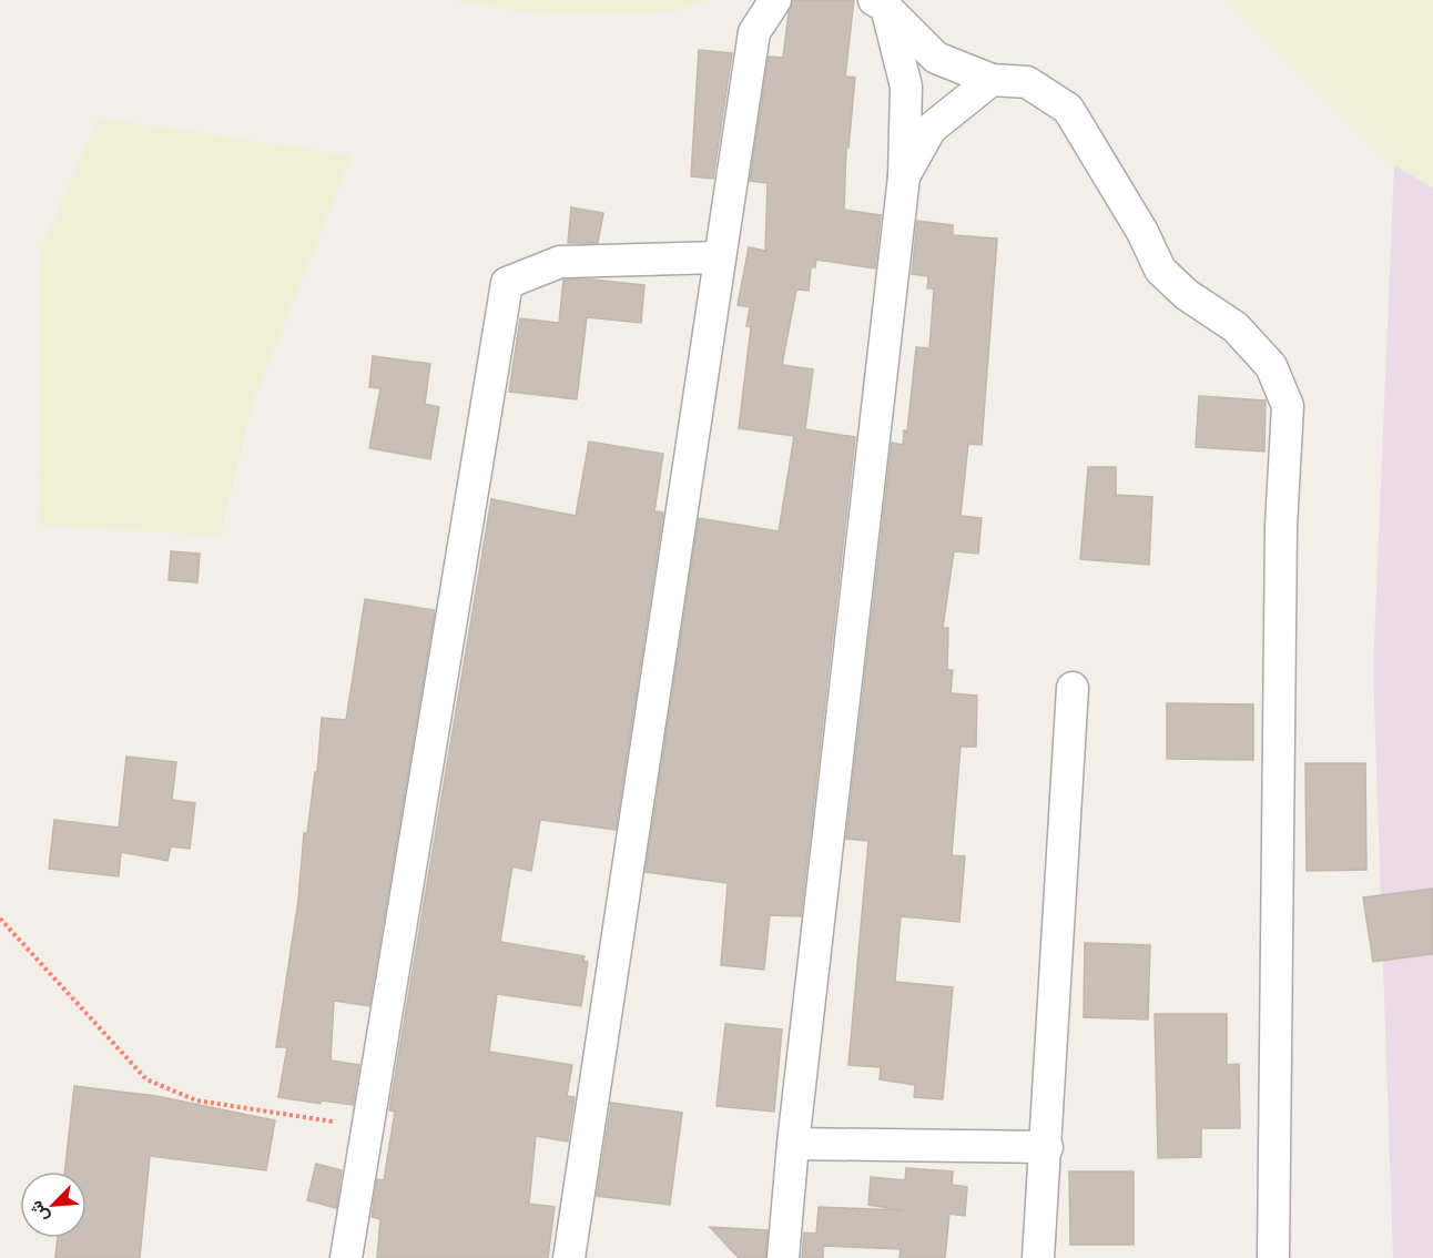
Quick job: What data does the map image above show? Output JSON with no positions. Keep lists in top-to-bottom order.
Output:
{
  "north": "bottom left"
}
